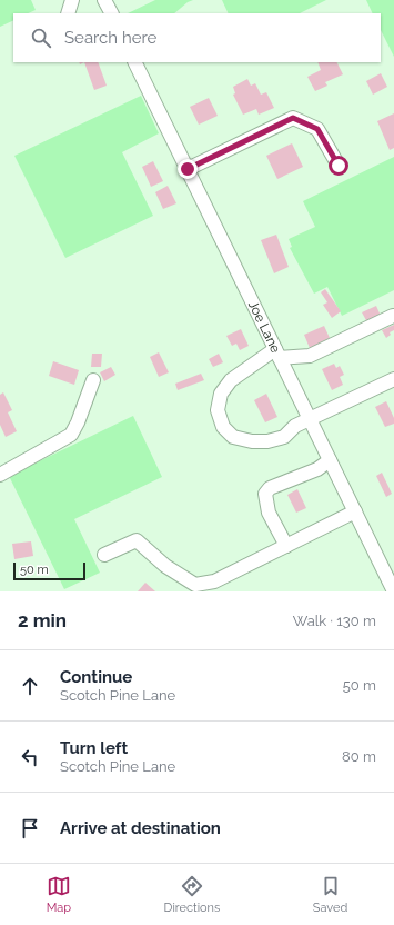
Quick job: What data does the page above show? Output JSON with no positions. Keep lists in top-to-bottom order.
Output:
{
  "streets": {
    "street": ["Joe Lane"]
  },
  "scale_bar": "50 m",
  "page": {
    "search": "Search here",
    "scale": "50 m",
    "heading": ["2 min", "Walk · 130 m"],
    "list": [
      ["Continue", "Scotch Pine Lane", "50 m"],
      ["Turn left", "Scotch Pine Lane", "80 m"],
      "Arrive at destination"
    ],
    "nav": ["Map", "Directions", "Saved"]
  }
}
